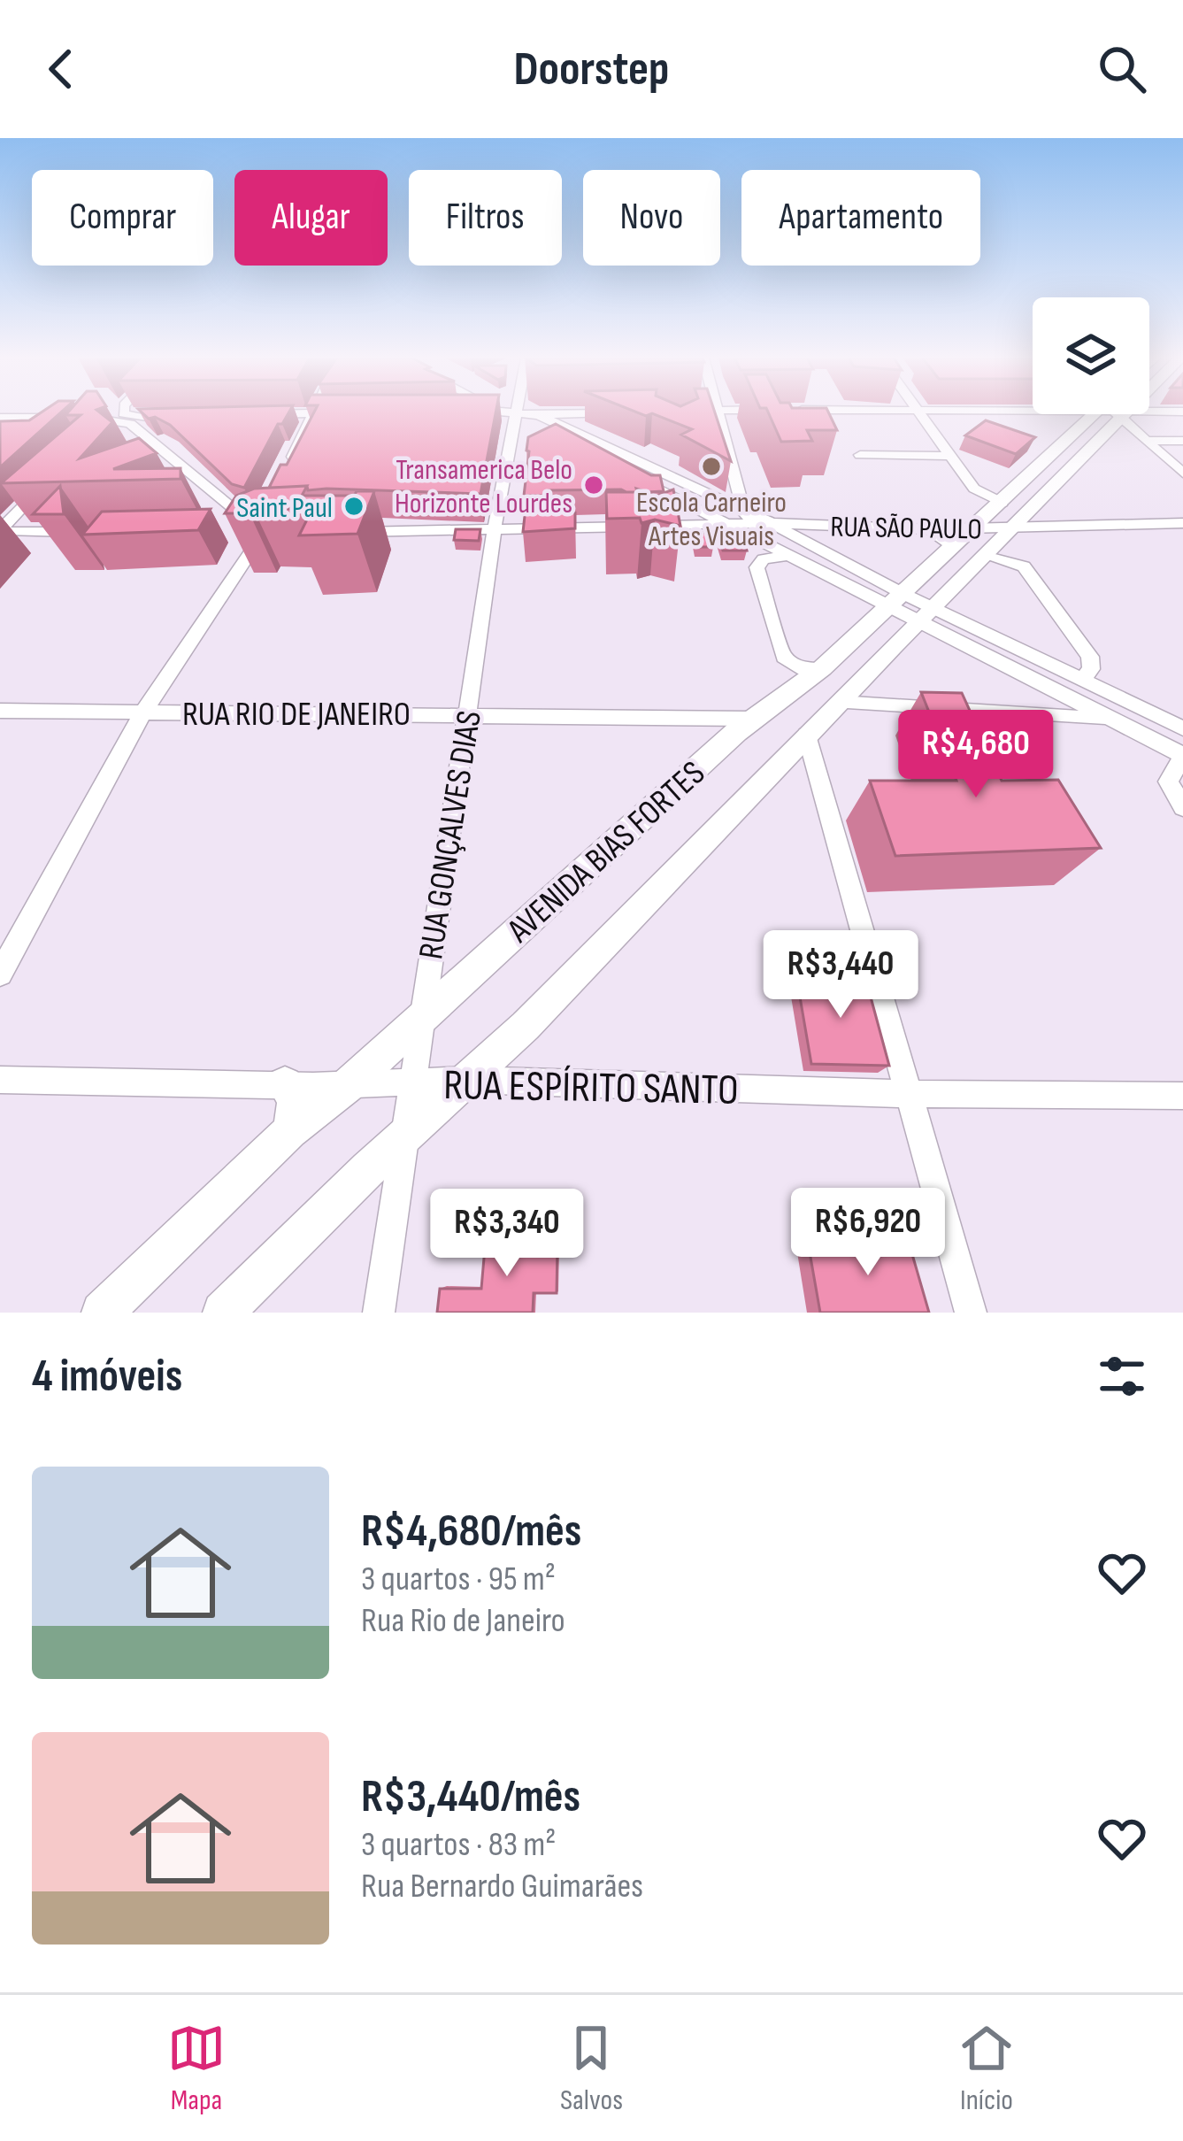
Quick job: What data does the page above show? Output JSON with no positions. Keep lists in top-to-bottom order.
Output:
{
  "streets": {
    "main road": ["AVENIDA BIAS FORTES"],
    "street": [
      "RUA SÃO PAULO",
      "RUA RIO DE JANEIRO",
      "RUA GONÇALVES DIAS",
      "RUA ESPÍRITO SANTO"
    ]
  },
  "crossings": [
    ["RUA SÃO PAULO", "RUA GONÇALVES DIAS"],
    ["RUA SÃO PAULO", "AVENIDA BIAS FORTES"],
    ["RUA RIO DE JANEIRO", "RUA GONÇALVES DIAS"],
    ["RUA RIO DE JANEIRO", "AVENIDA BIAS FORTES"],
    ["RUA GONÇALVES DIAS", "AVENIDA BIAS FORTES"],
    ["RUA GONÇALVES DIAS", "RUA ESPÍRITO SANTO"],
    ["AVENIDA BIAS FORTES", "RUA ESPÍRITO SANTO"]
  ],
  "places": ["Escola Carneiro Artes Visuais", "Transamerica Belo Horizonte Lourdes", "Saint Paul"],
  "page": {
    "header": "Doorstep",
    "chip": [
      "Comprar",
      "Alugar",
      "Filtros",
      "Novo",
      "Apartamento"
    ],
    "price": [
      "R$4,680",
      "R$3,440",
      "R$6,920",
      "R$3,340"
    ],
    "heading": "4 imóveis",
    "list": [
      {
        "name": "R$4,680/mês",
        "note": "3 quartos · 95 m² · Rua Rio de Janeiro"
      },
      {
        "name": "R$3,440/mês",
        "note": "3 quartos · 83 m² · Rua Bernardo Guimarães"
      }
    ],
    "tabs": ["Mapa", "Salvos", "Início"]
  }
}
